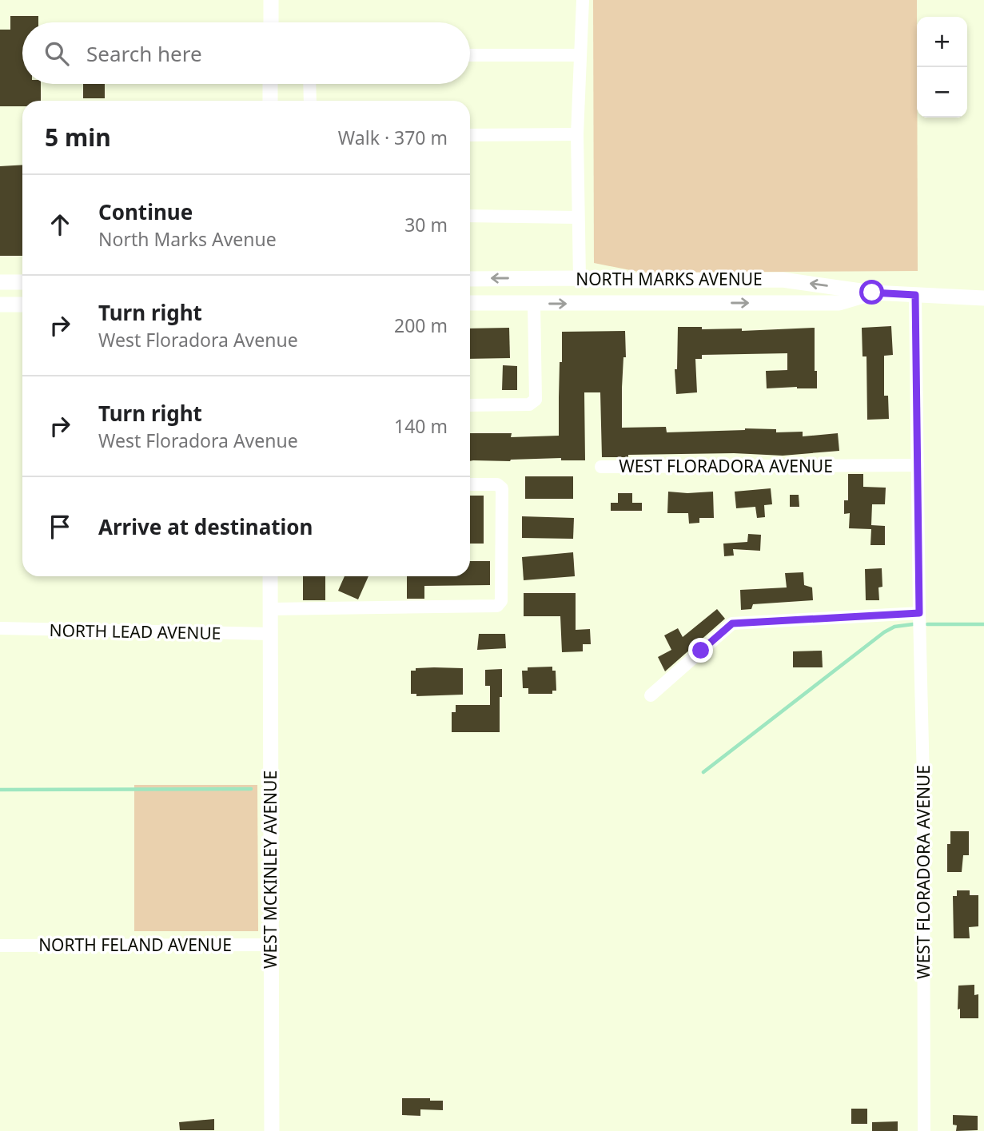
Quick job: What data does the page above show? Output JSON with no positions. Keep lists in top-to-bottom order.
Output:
{
  "streets": {
    "main road": ["NORTH MARKS AVENUE", "WEST MCKINLEY AVENUE"],
    "street": ["WEST FLORADORA AVENUE", "NORTH LEAD AVENUE", "NORTH FELAND AVENUE"]
  },
  "crossings": [
    ["NORTH MARKS AVENUE", "WEST FLORADORA AVENUE"],
    ["NORTH LEAD AVENUE", "WEST MCKINLEY AVENUE"],
    ["WEST MCKINLEY AVENUE", "NORTH FELAND AVENUE"]
  ],
  "page": {
    "map_buttons": ["+", "−"],
    "search": "Search here",
    "heading": ["5 min", "Walk · 370 m"],
    "list": [
      ["Continue", "North Marks Avenue", "30 m"],
      ["Turn right", "West Floradora Avenue", "200 m"],
      ["Turn right", "West Floradora Avenue", "140 m"],
      "Arrive at destination"
    ]
  }
}
